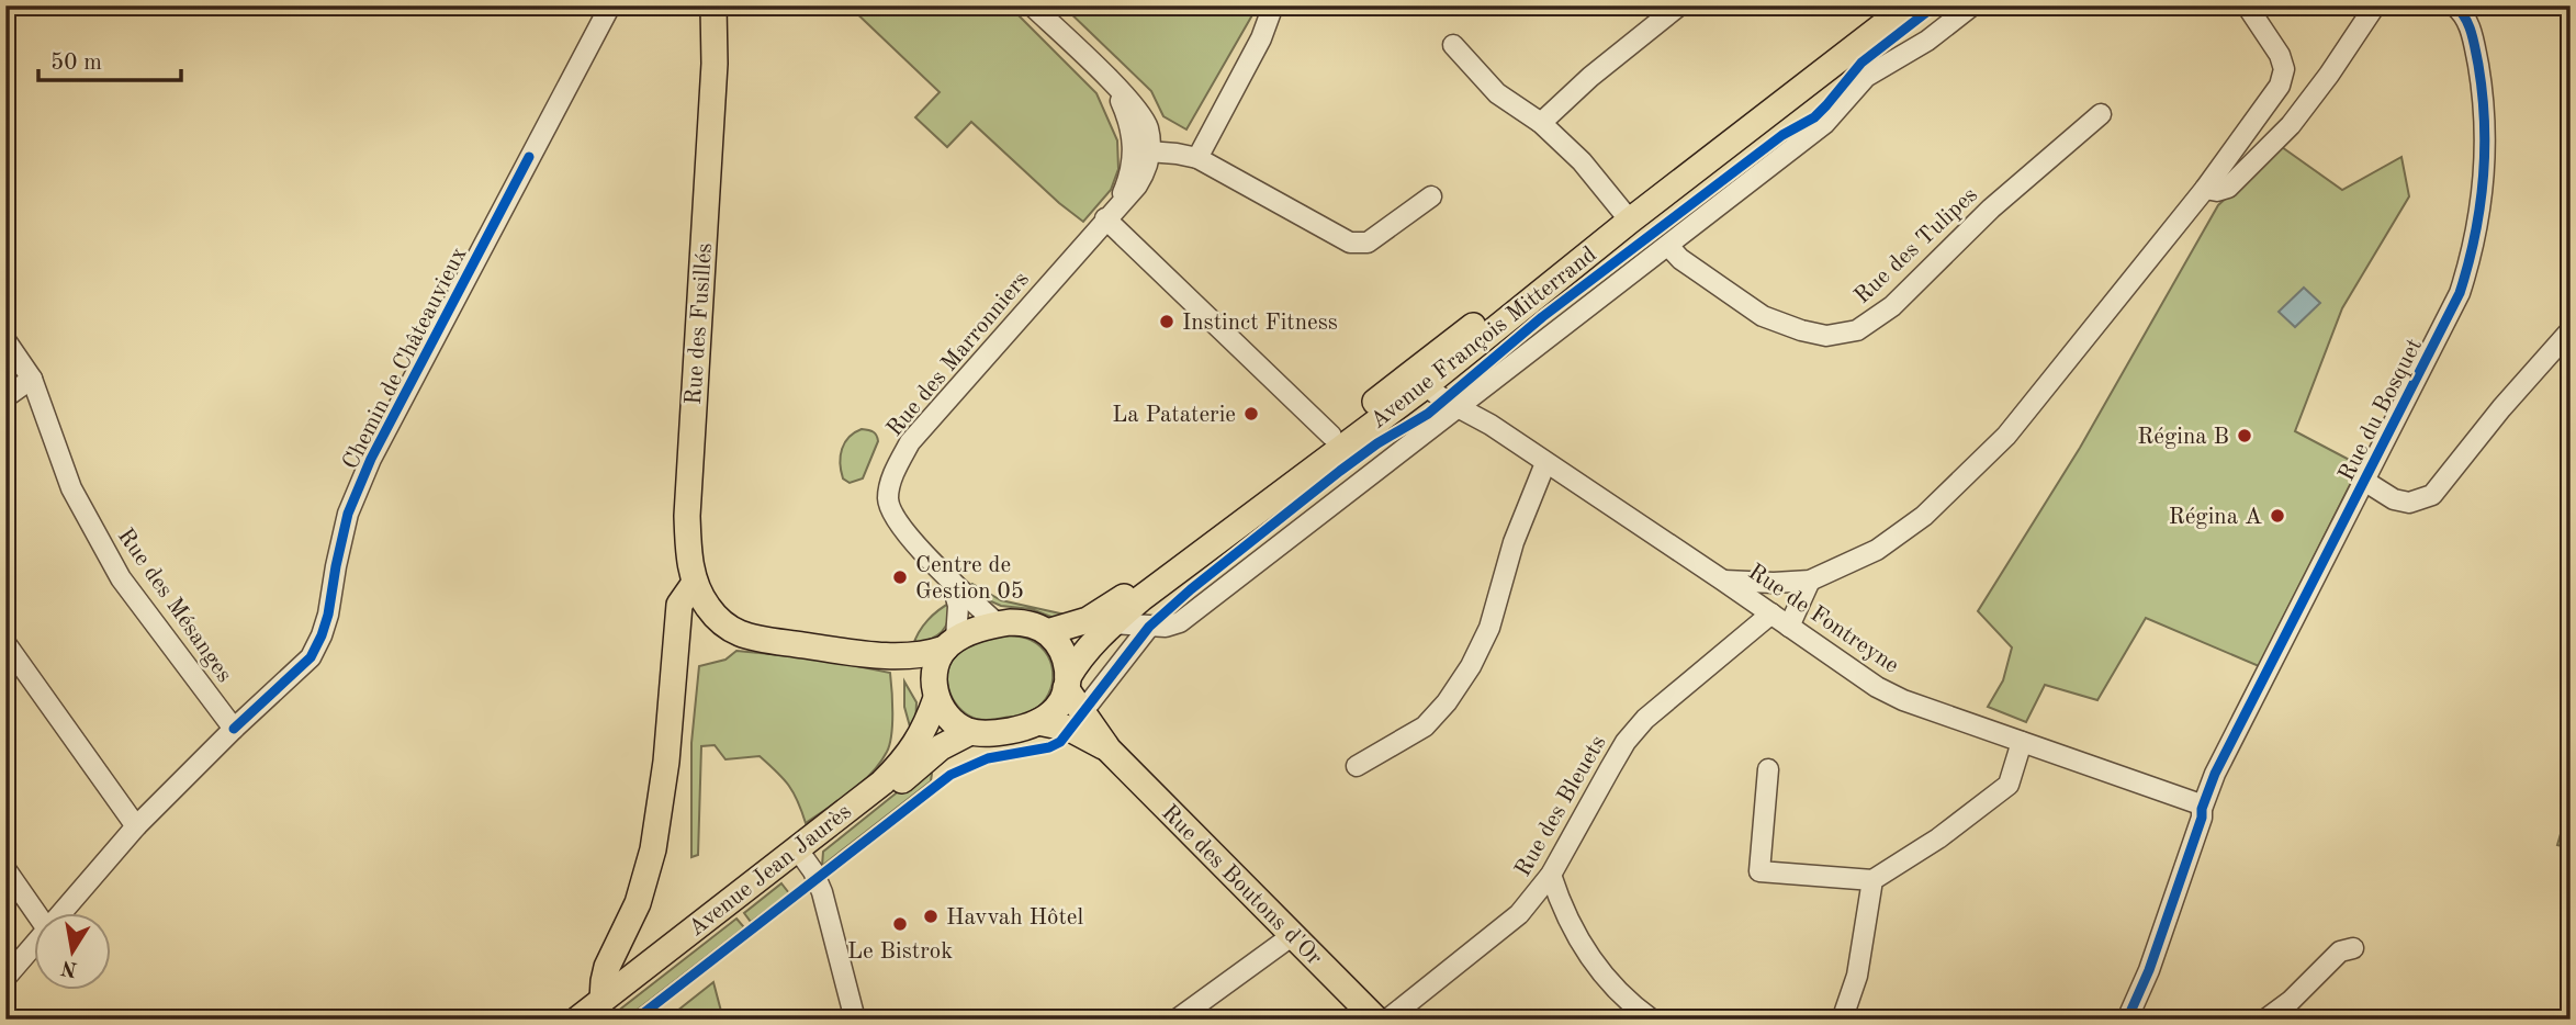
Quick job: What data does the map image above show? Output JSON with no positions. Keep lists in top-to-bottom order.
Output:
{
  "streets": {
    "main road": [
      "Rue des Fusillés",
      "Avenue François Mitterrand",
      "Avenue Jean Jaurès",
      "Rue des Boutons d'Or"
    ],
    "street": [
      "Rue des Tulipes",
      "Rue des Marronniers",
      "Chemin de Châteauvieux",
      "Rue du Bosquet",
      "Rue des Mésanges",
      "Rue de Fontreyne",
      "Rue des Bleuets"
    ]
  },
  "crossings": [
    ["Avenue François Mitterrand", "Rue des Marronniers"],
    ["Avenue François Mitterrand", "Rue de Fontreyne"],
    ["Avenue François Mitterrand", "Avenue Jean Jaurès"],
    ["Avenue François Mitterrand", "Rue des Boutons d'Or"],
    ["Rue des Marronniers", "Avenue Jean Jaurès"],
    ["Rue des Marronniers", "Rue des Boutons d'Or"],
    ["Chemin de Châteauvieux", "Rue des Mésanges"],
    ["Rue du Bosquet", "Rue de Fontreyne"],
    ["Rue de Fontreyne", "Rue des Bleuets"],
    ["Avenue Jean Jaurès", "Rue des Boutons d'Or"]
  ],
  "places": [
    "Instinct Fitness",
    "La Pataterie",
    "Régina B",
    "Régina A",
    "Centre de Gestion 05",
    "Havvah Hôtel",
    "Le Bistrok"
  ],
  "scale_bar": "50 m",
  "north": "bottom"
}
